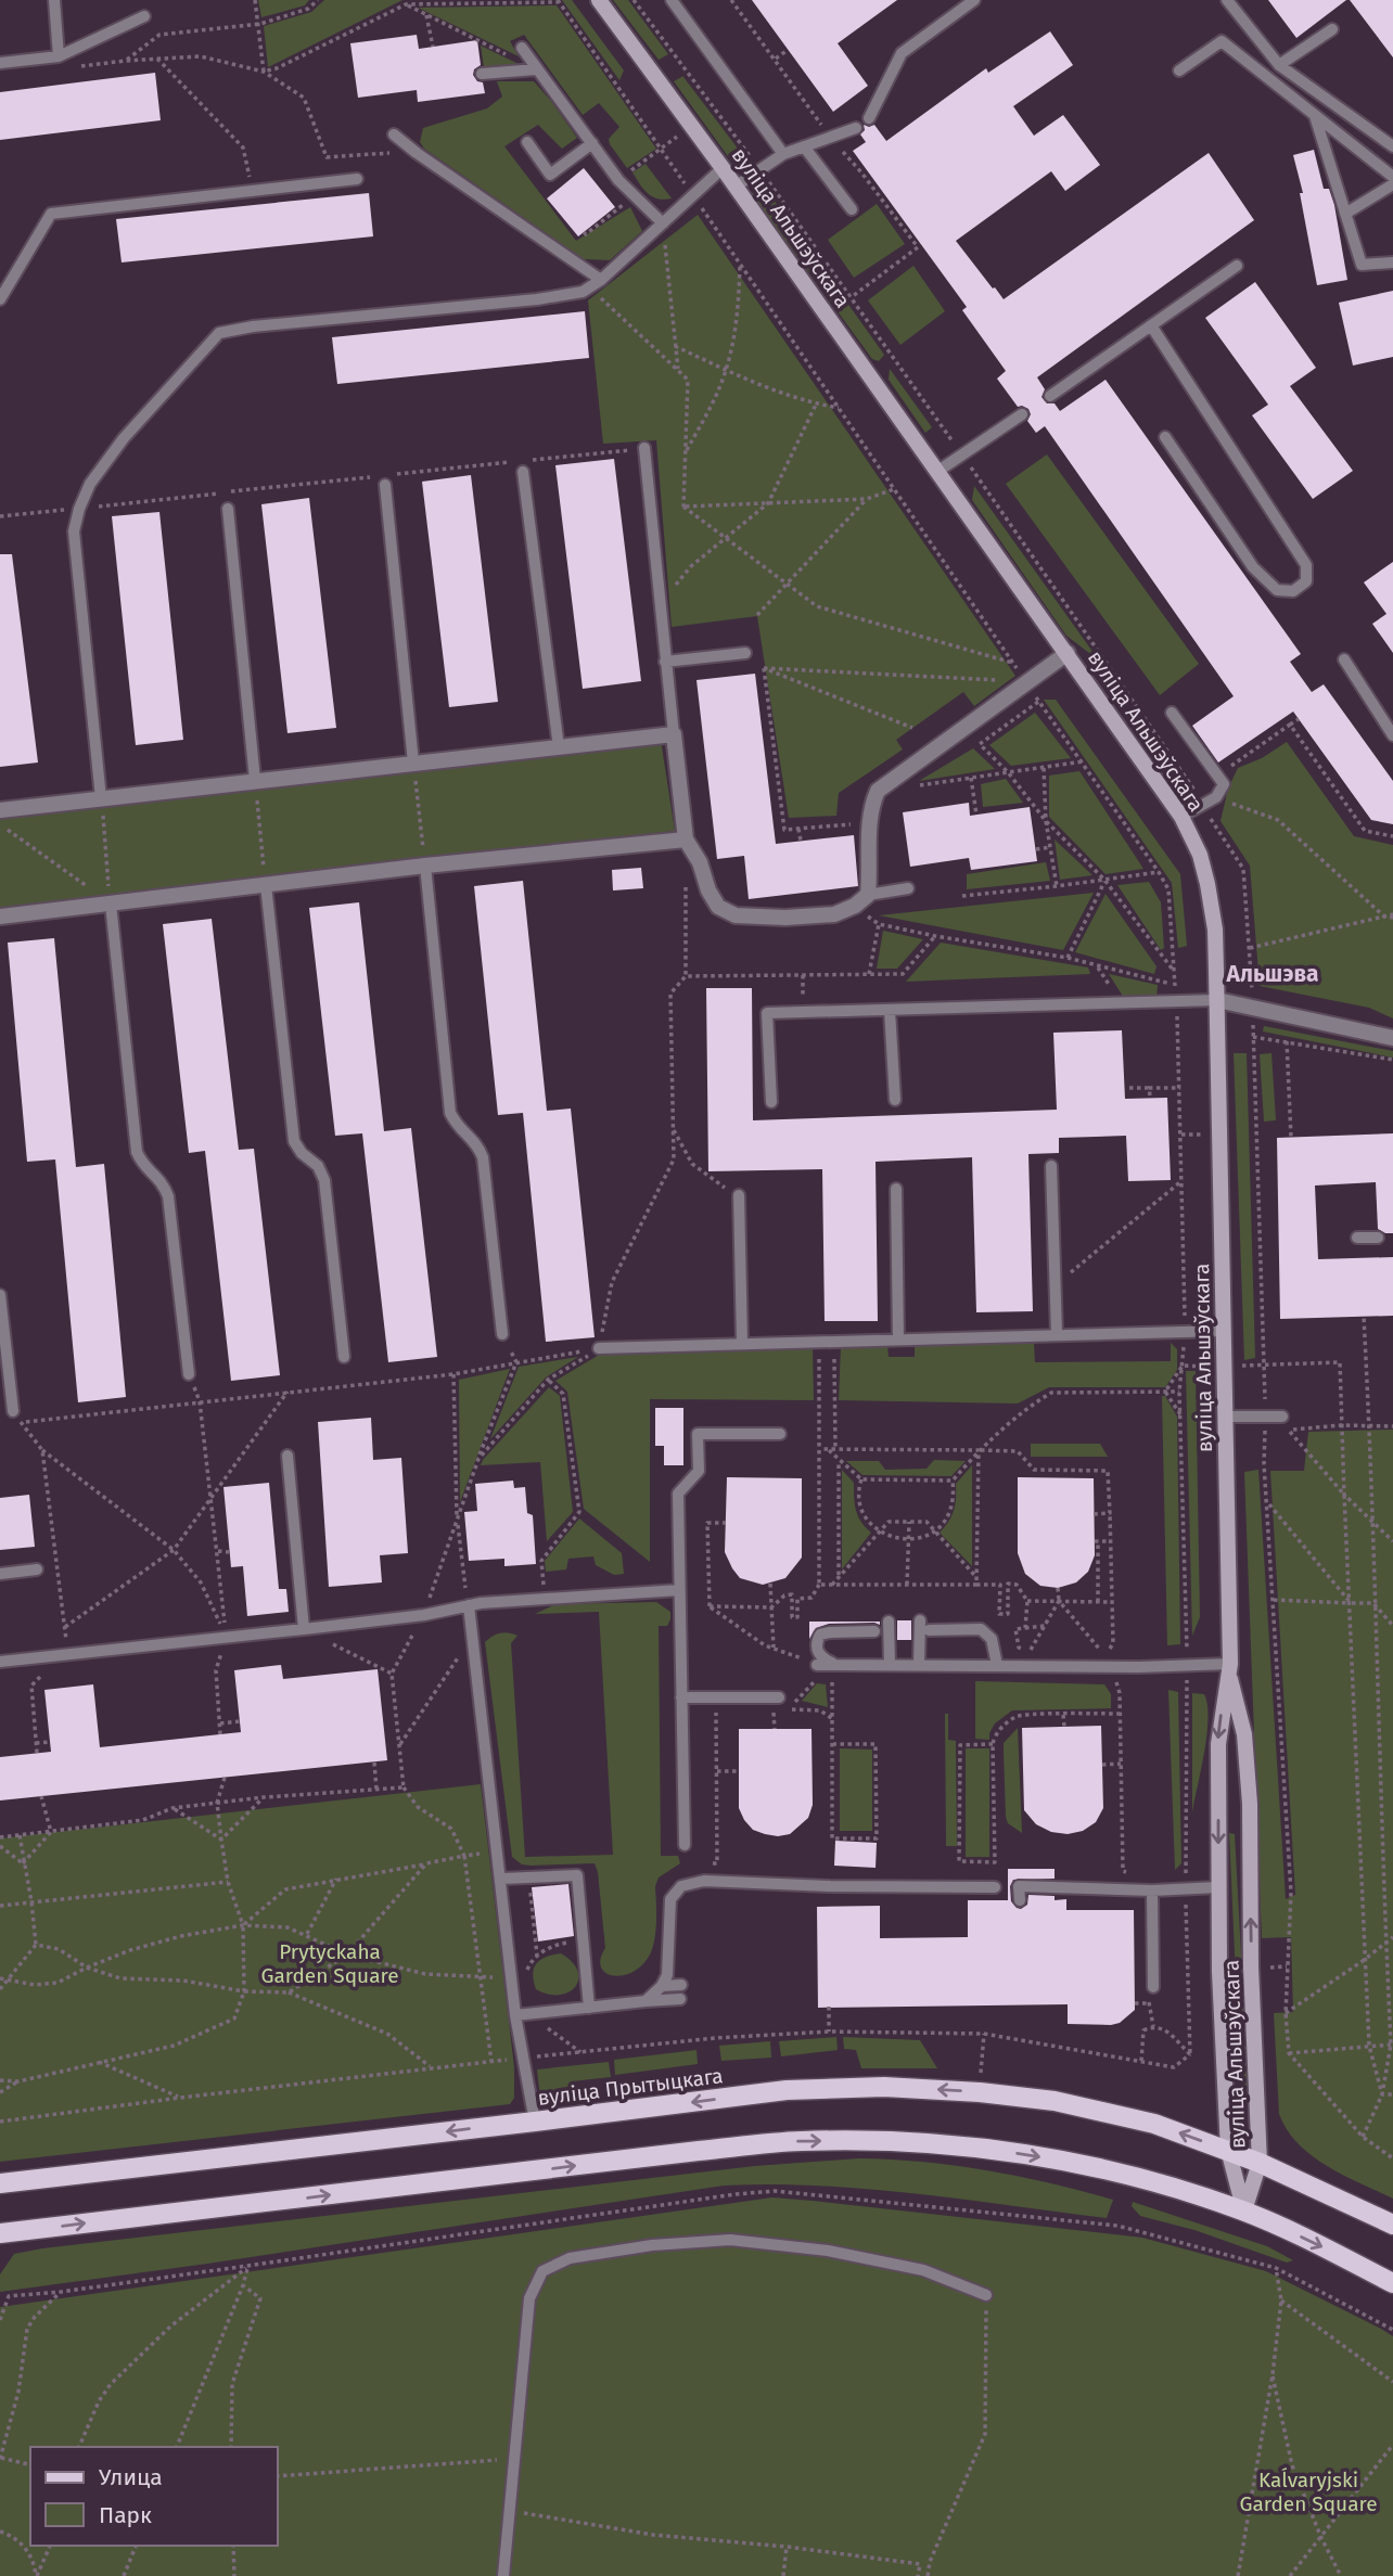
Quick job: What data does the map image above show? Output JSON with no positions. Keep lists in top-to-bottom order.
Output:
{
  "streets": {
    "main road": ["вуліца Альшэўскага", "вуліца Прытыцкага"]
  },
  "crossings": [
    ["вуліца Альшэўскага", "вуліца Прытыцкага"]
  ],
  "districts": ["Альшэва"],
  "parks": ["Prytyckaha Garden Square", "Kaĺvaryjski Garden Square"],
  "legend": ["Улица", "Парк"]
}
